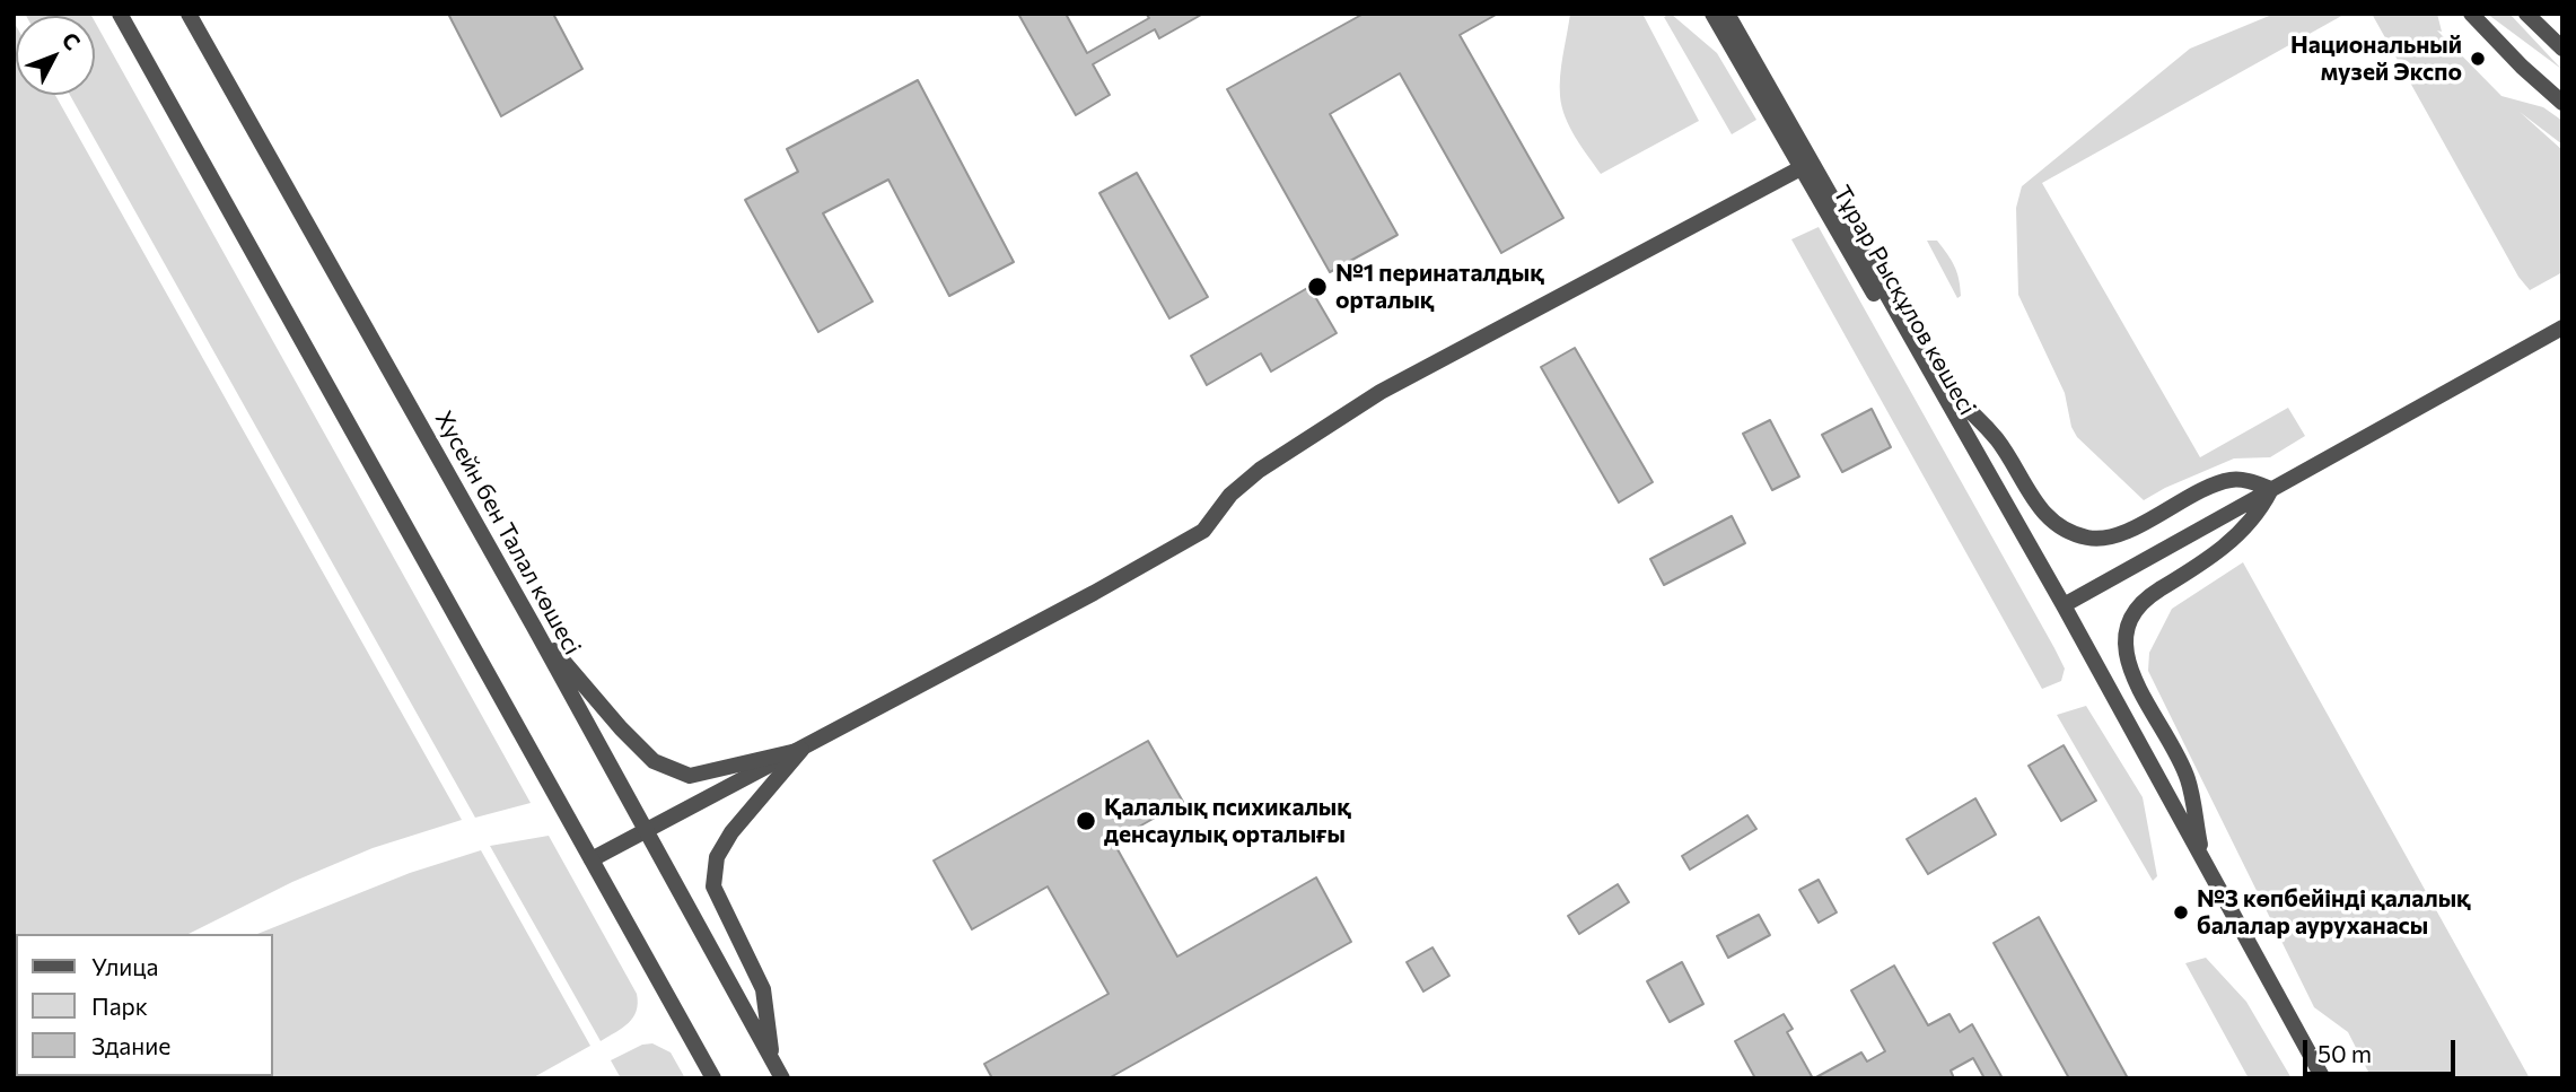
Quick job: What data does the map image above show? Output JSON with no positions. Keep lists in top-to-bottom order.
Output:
{
  "streets": {
    "street": ["Тұрар Рысқұлов көшесі", "Хусейн бен Талал көшесі"]
  },
  "places": [
    "Национальный музей Экспо",
    "№1 перинаталдық орталық",
    "Қалалық психикалық денсаулық орталығы",
    "№3 көпбейінді қалалық балалар ауруханасы"
  ],
  "legend": ["Улица", "Парк", "Здание"],
  "scale_bar": "50 m",
  "north": "top right"
}
